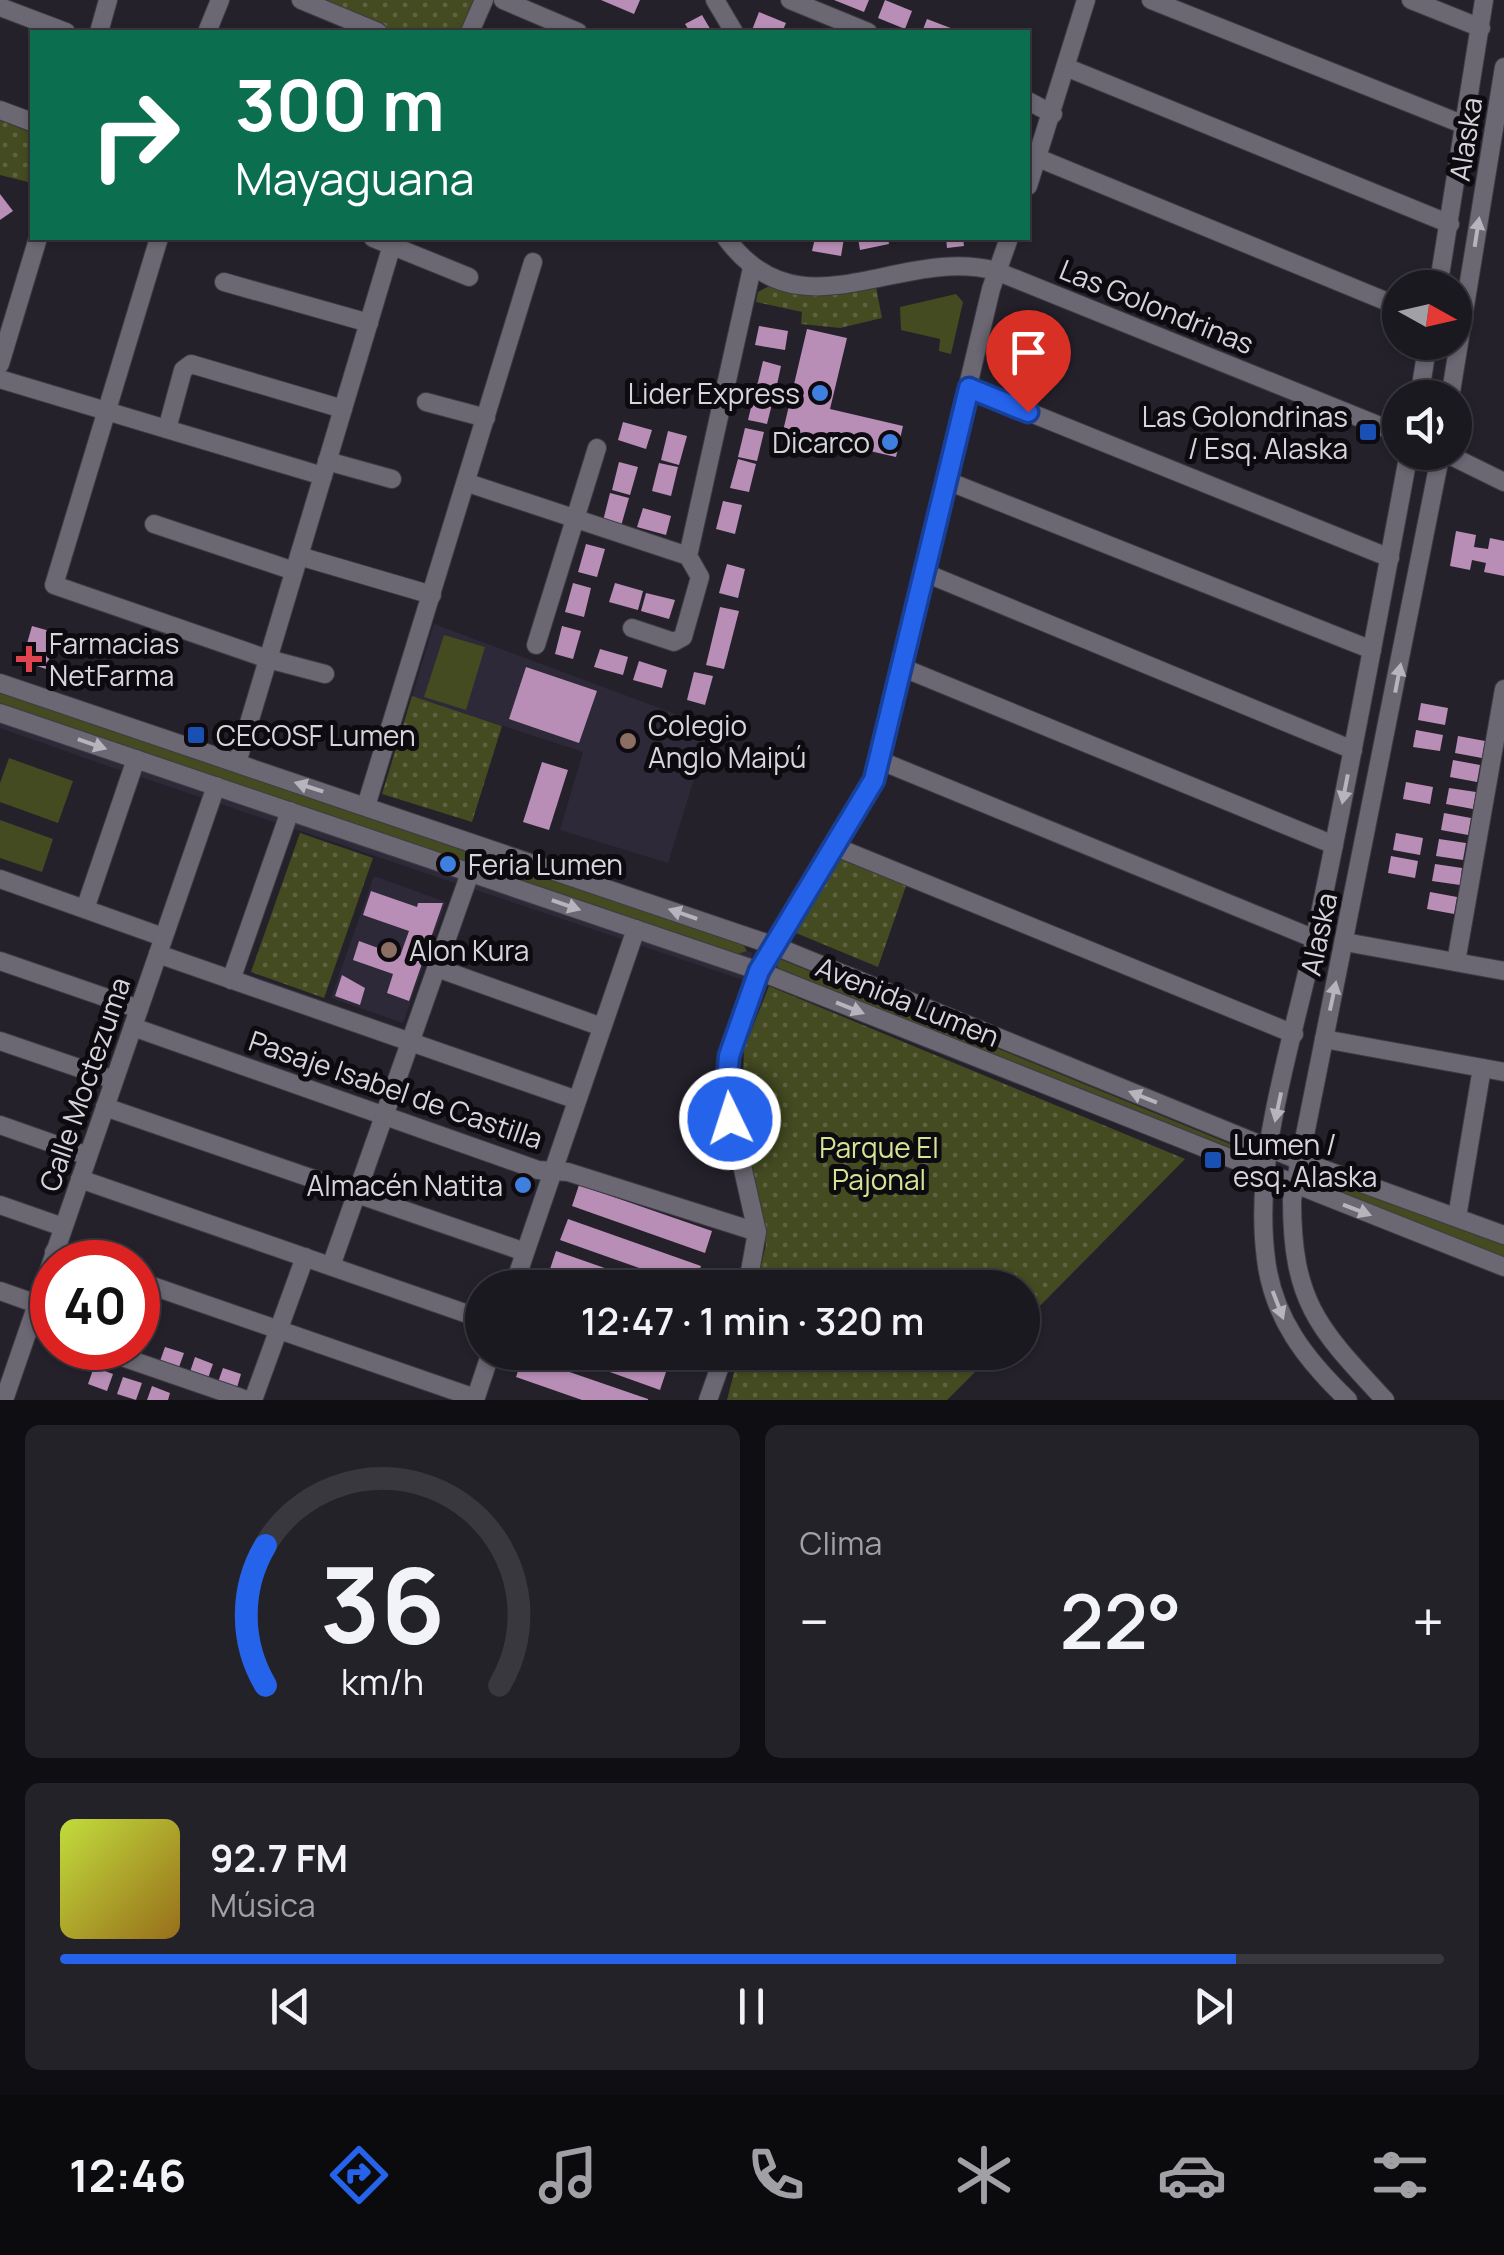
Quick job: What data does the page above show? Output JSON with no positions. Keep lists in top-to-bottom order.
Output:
{
  "streets": {
    "street": [
      "Alaska",
      "Las Golondrinas",
      "Avenida Lumen",
      "Calle Moctezuma",
      "Pasaje Isabel de Castilla"
    ]
  },
  "crossings": [
    ["Alaska", "Avenida Lumen"],
    ["Avenida Lumen", "Calle Moctezuma"],
    ["Calle Moctezuma", "Pasaje Isabel de Castilla"]
  ],
  "parks": ["Parque El Pajonal"],
  "places": {
    "other": [
      "Lider Express",
      "Dicarco",
      "Colegio Anglo Maipú",
      "Feria Lumen",
      "Alon Kura",
      "Almacén Natita"
    ],
    "transit": ["Las Golondrinas / Esq. Alaska", "CECOSF Lumen", "Lumen / esq. Alaska"],
    "health": ["Farmacias NetFarma"]
  },
  "north": "right",
  "page": {
    "turn": ["300 m", "Mayaguana"],
    "limit": "40",
    "trip": "12:47 · 1 min · 320 m",
    "tile": "Clima",
    "heat": ["−", "22°", "+"],
    "song": ["92.7 FM", "Música"],
    "tabs": "12:46",
    "gauge": ["36", "km/h"]
  }
}
